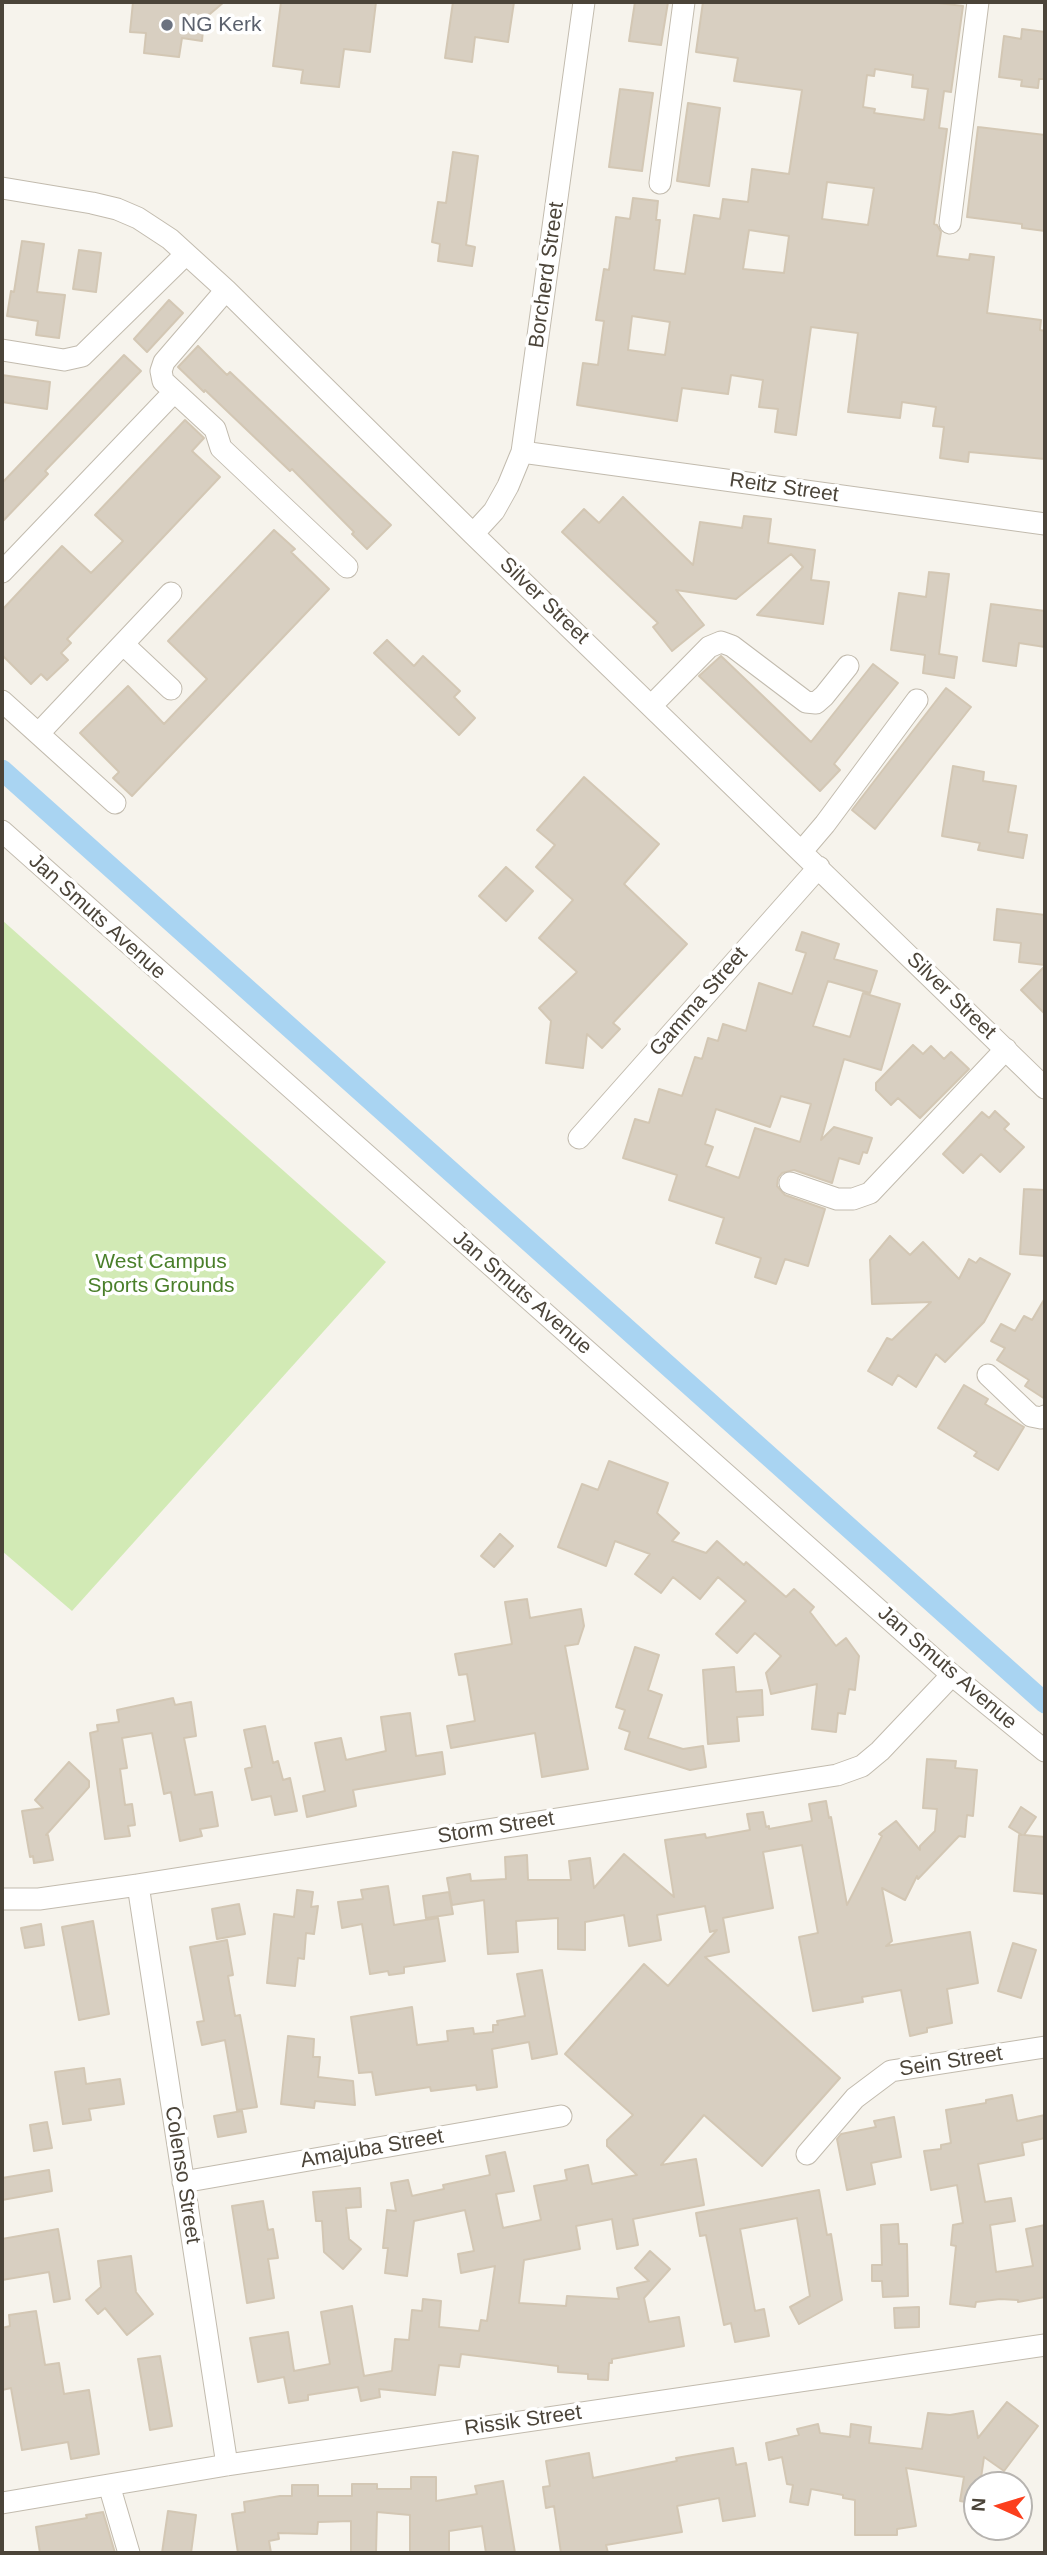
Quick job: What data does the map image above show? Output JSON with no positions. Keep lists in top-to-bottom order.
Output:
{
  "streets": {
    "street": [
      "Borcherd Street",
      "Reitz Street",
      "Silver Street",
      "Jan Smuts Avenue",
      "Gamma Street",
      "Storm Street",
      "Sein Street",
      "Amajuba Street",
      "Colenso Street",
      "Rissik Street"
    ]
  },
  "crossings": [
    ["Borcherd Street", "Reitz Street"],
    ["Borcherd Street", "Silver Street"],
    ["Silver Street", "Gamma Street"],
    ["Jan Smuts Avenue", "Storm Street"],
    ["Storm Street", "Colenso Street"],
    ["Amajuba Street", "Colenso Street"],
    ["Colenso Street", "Rissik Street"]
  ],
  "parks": ["West Campus Sports Grounds"],
  "places": ["NG Kerk"],
  "north": "left"
}
